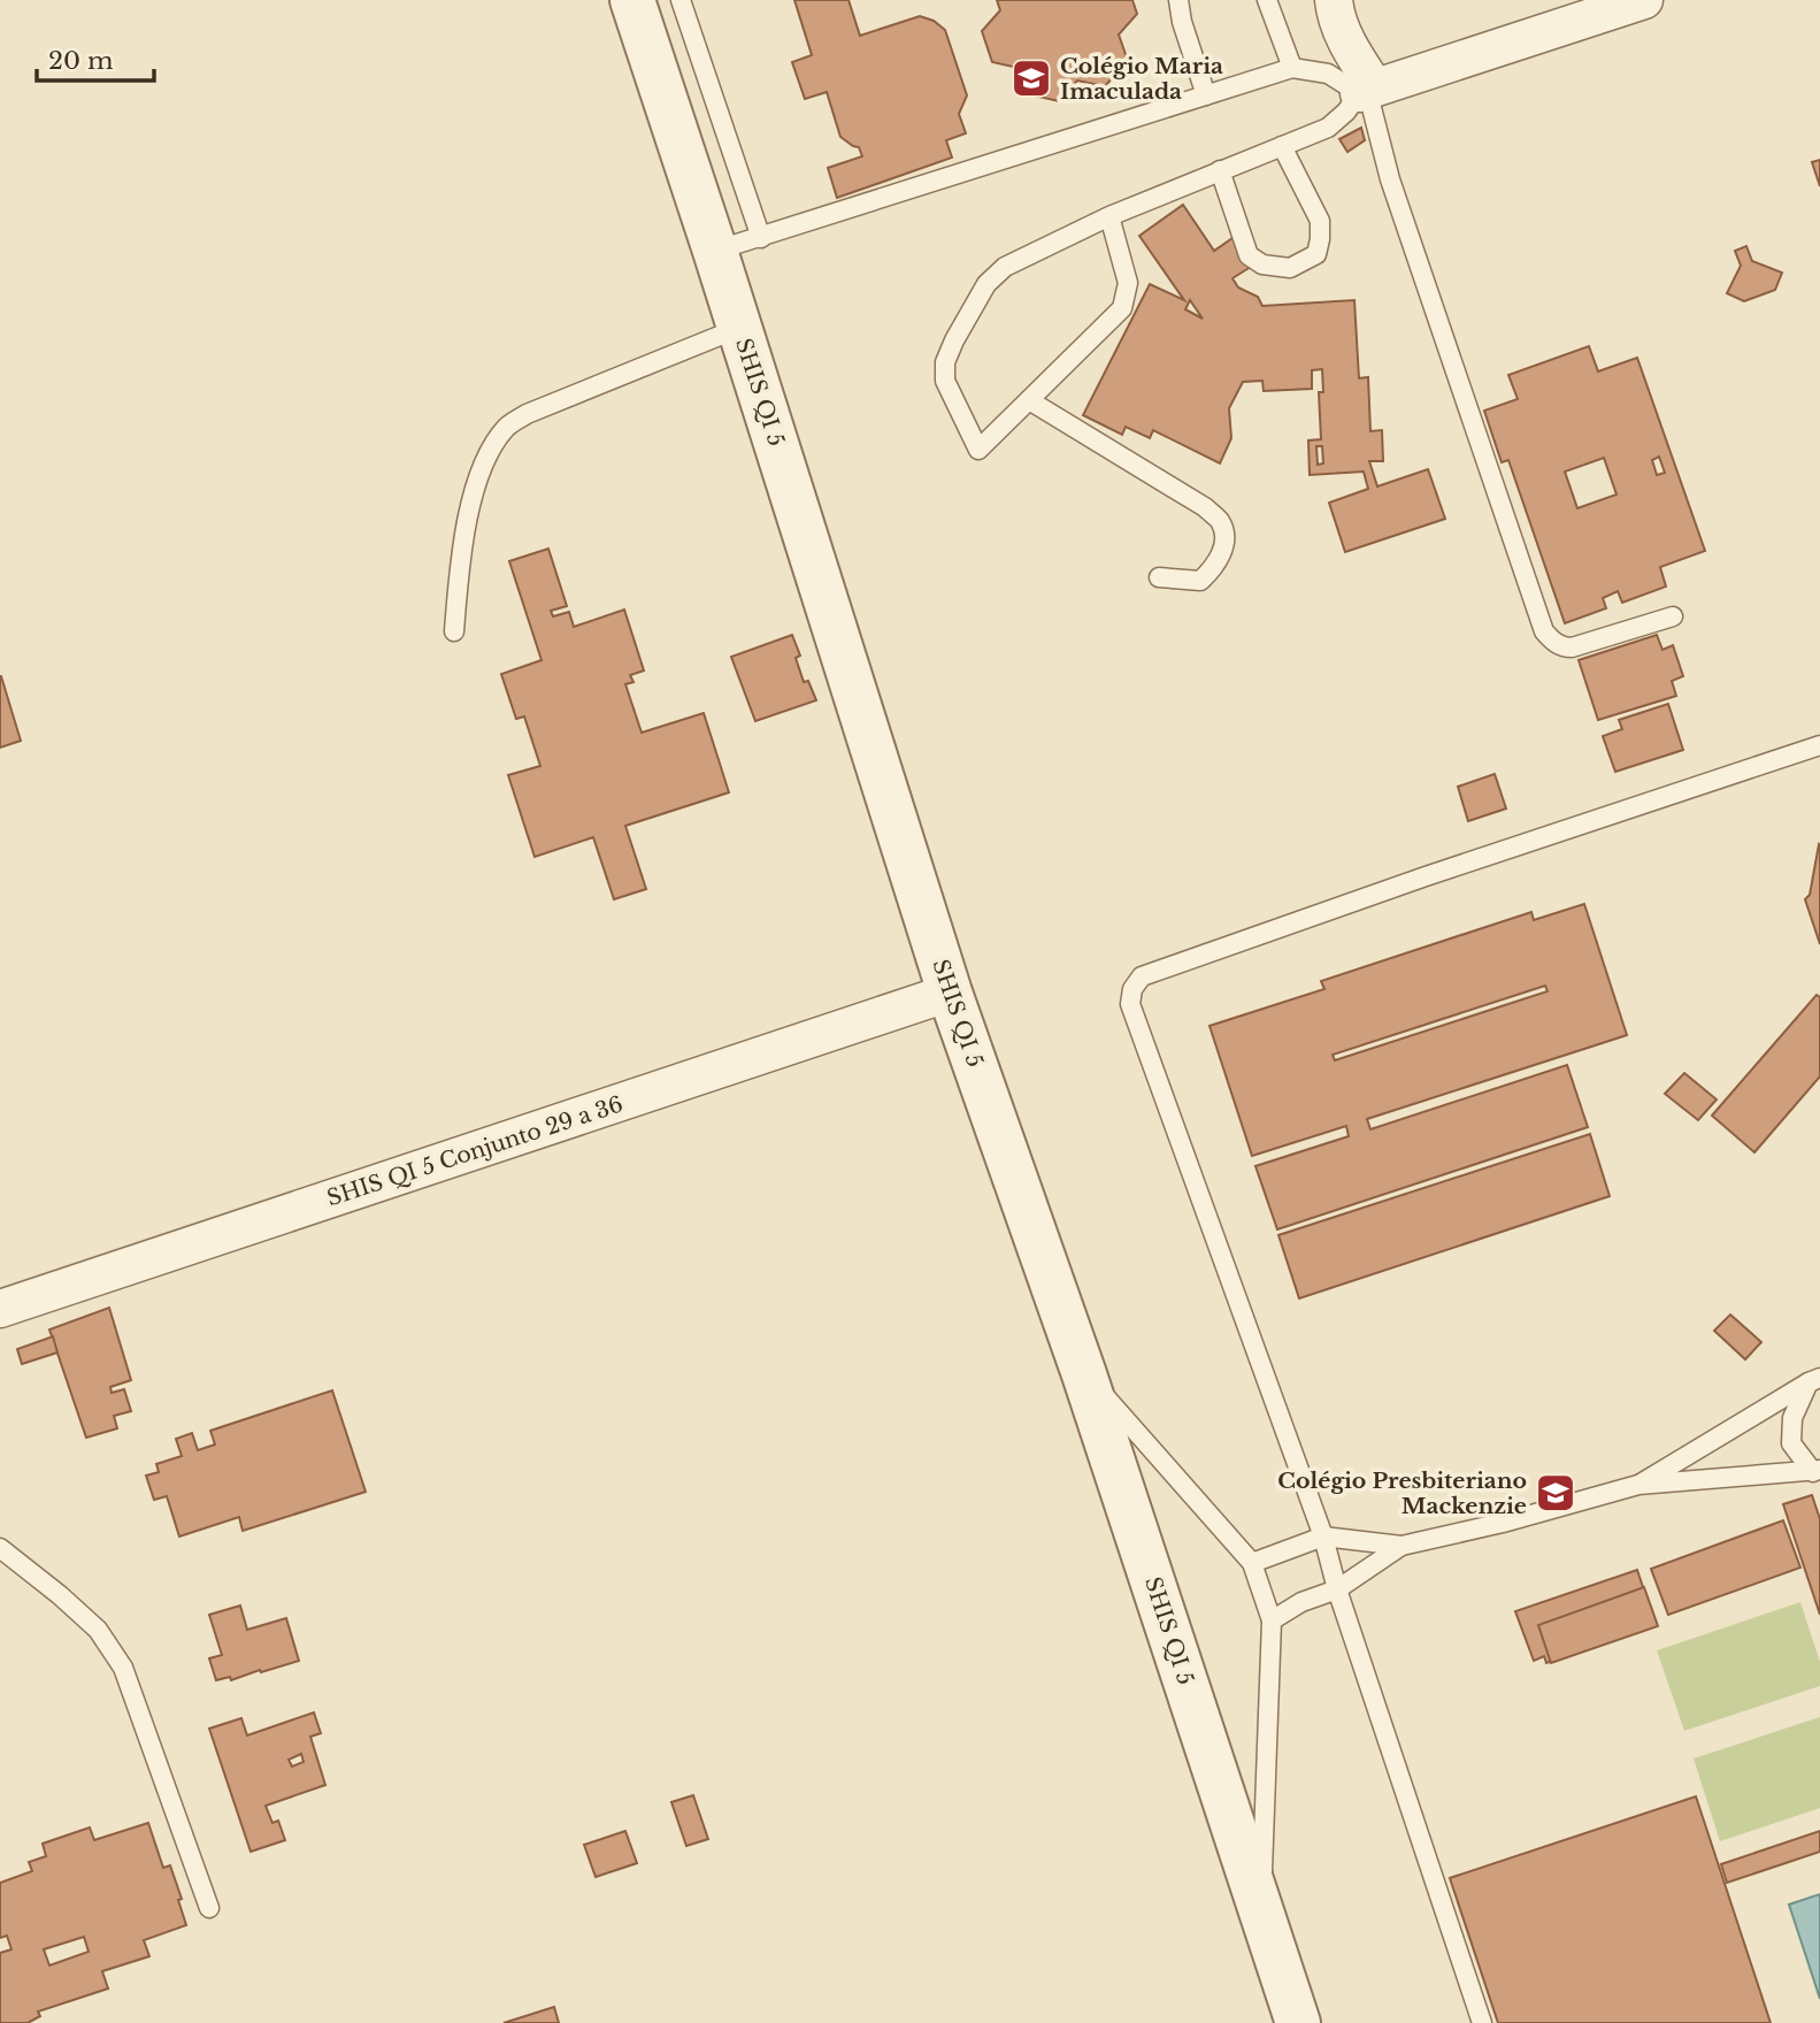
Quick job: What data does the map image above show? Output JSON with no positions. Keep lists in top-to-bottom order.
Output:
{
  "streets": {
    "street": ["SHIS QI 5", "SHIS QI 5 Conjunto 29 a 36"]
  },
  "crossings": [
    ["SHIS QI 5", "SHIS QI 5 Conjunto 29 a 36"]
  ],
  "places": {
    "school or university": ["Colégio Maria Imaculada", "Colégio Presbiteriano Mackenzie"]
  },
  "scale_bar": "20 m"
}
